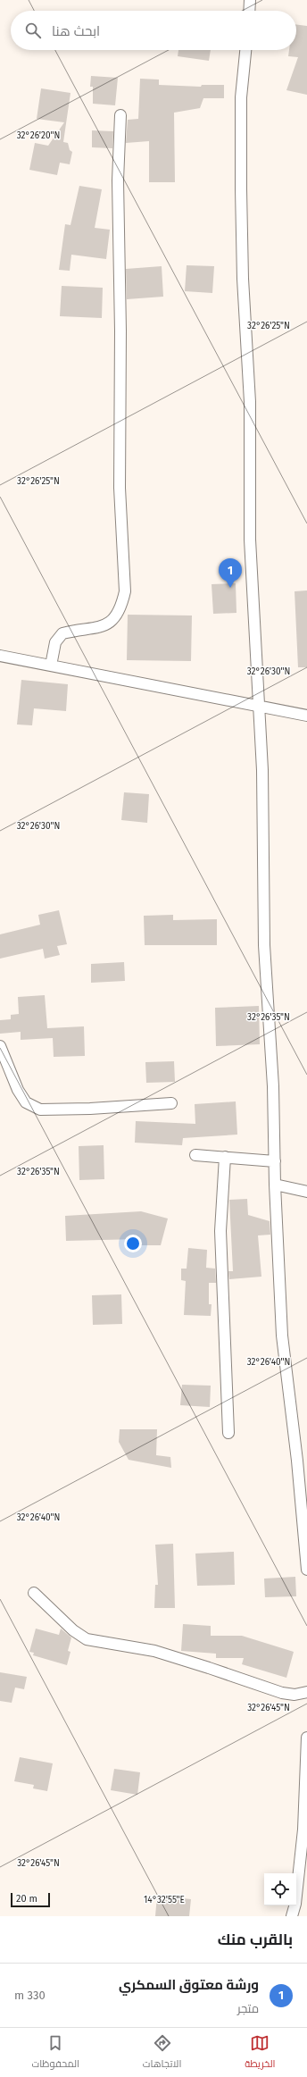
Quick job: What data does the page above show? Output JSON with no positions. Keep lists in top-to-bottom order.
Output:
{
  "scale_bar": "20 m",
  "page": {
    "search": "ابحث هنا",
    "pins": "1",
    "scale": "20 m",
    "heading": "بالقرب منك",
    "list": [
      {
        "mark": "1",
        "name": "ورشة معتوق السمكري",
        "note": "متجر",
        "value": "330 m"
      }
    ],
    "nav": ["الخريطة", "الاتجاهات", "المحفوظات"]
  },
  "coordinates": [
    "32°26'20\"N",
    "32°26'25\"N",
    "32°26'30\"N",
    "32°26'35\"N",
    "32°26'40\"N",
    "32°26'45\"N",
    "14°32'55\"E"
  ]
}
